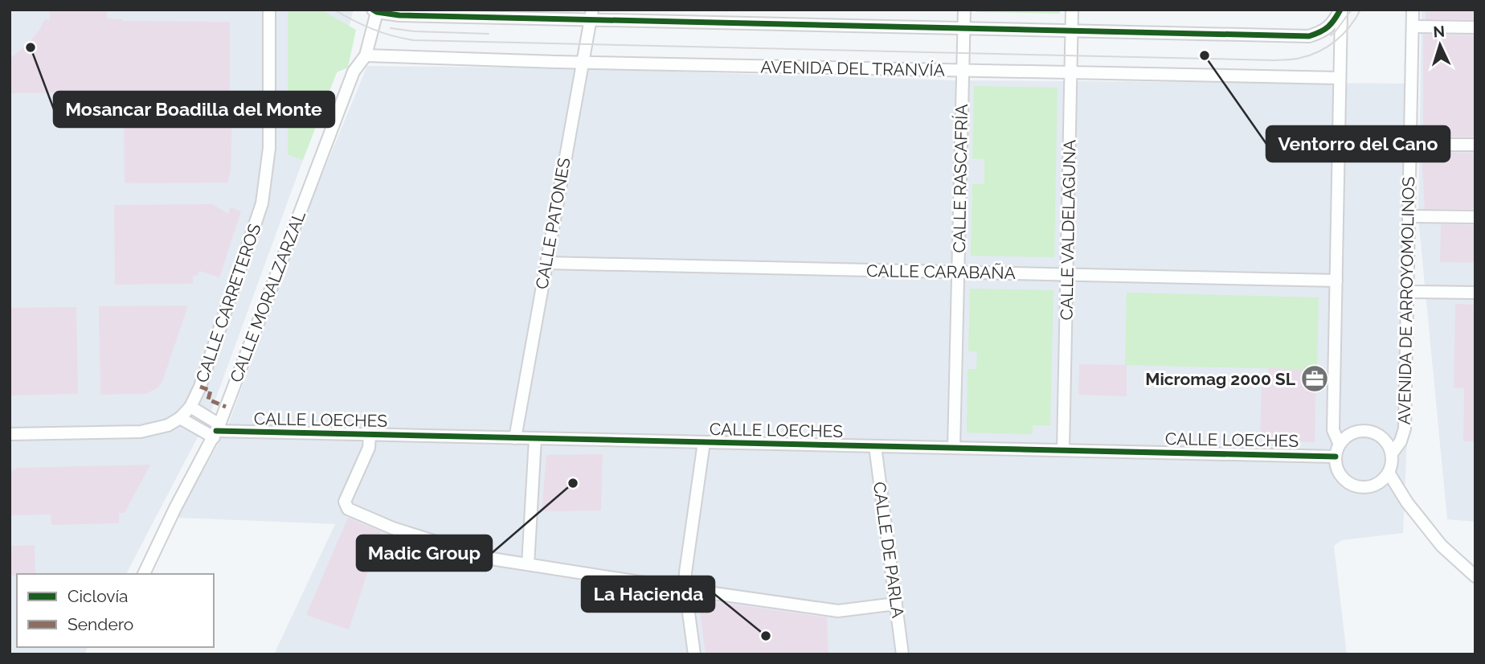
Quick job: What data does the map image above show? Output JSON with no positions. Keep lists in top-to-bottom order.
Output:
{
  "streets": {
    "street": [
      "AVENIDA DEL TRANVÍA",
      "CALLE RASCAFRÍA",
      "CALLE PATONES",
      "CALLE VALDELAGUNA",
      "CALLE CARABAÑA",
      "CALLE MORALZARZAL",
      "AVENIDA DE ARROYOMOLINOS",
      "CALLE CARRETEROS",
      "CALLE LOECHES",
      "CALLE DE PARLA"
    ]
  },
  "crossings": [
    ["AVENIDA DEL TRANVÍA", "CALLE RASCAFRÍA"],
    ["AVENIDA DEL TRANVÍA", "CALLE PATONES"],
    ["AVENIDA DEL TRANVÍA", "CALLE VALDELAGUNA"],
    ["AVENIDA DEL TRANVÍA", "CALLE MORALZARZAL"],
    ["CALLE RASCAFRÍA", "CALLE CARABAÑA"],
    ["CALLE RASCAFRÍA", "CALLE LOECHES"],
    ["CALLE PATONES", "CALLE CARABAÑA"],
    ["CALLE PATONES", "CALLE LOECHES"],
    ["CALLE VALDELAGUNA", "CALLE CARABAÑA"],
    ["CALLE VALDELAGUNA", "CALLE LOECHES"],
    ["CALLE MORALZARZAL", "CALLE LOECHES"],
    ["AVENIDA DE ARROYOMOLINOS", "CALLE LOECHES"],
    ["CALLE CARRETEROS", "CALLE LOECHES"],
    ["CALLE LOECHES", "CALLE DE PARLA"]
  ],
  "places": {
    "other": [
      "Mosancar Boadilla del Monte",
      "Ventorro del Cano",
      "Madic Group",
      "La Hacienda"
    ],
    "office": ["Micromag 2000 SL"]
  },
  "legend": ["Ciclovía", "Sendero"],
  "north": "top"
}
